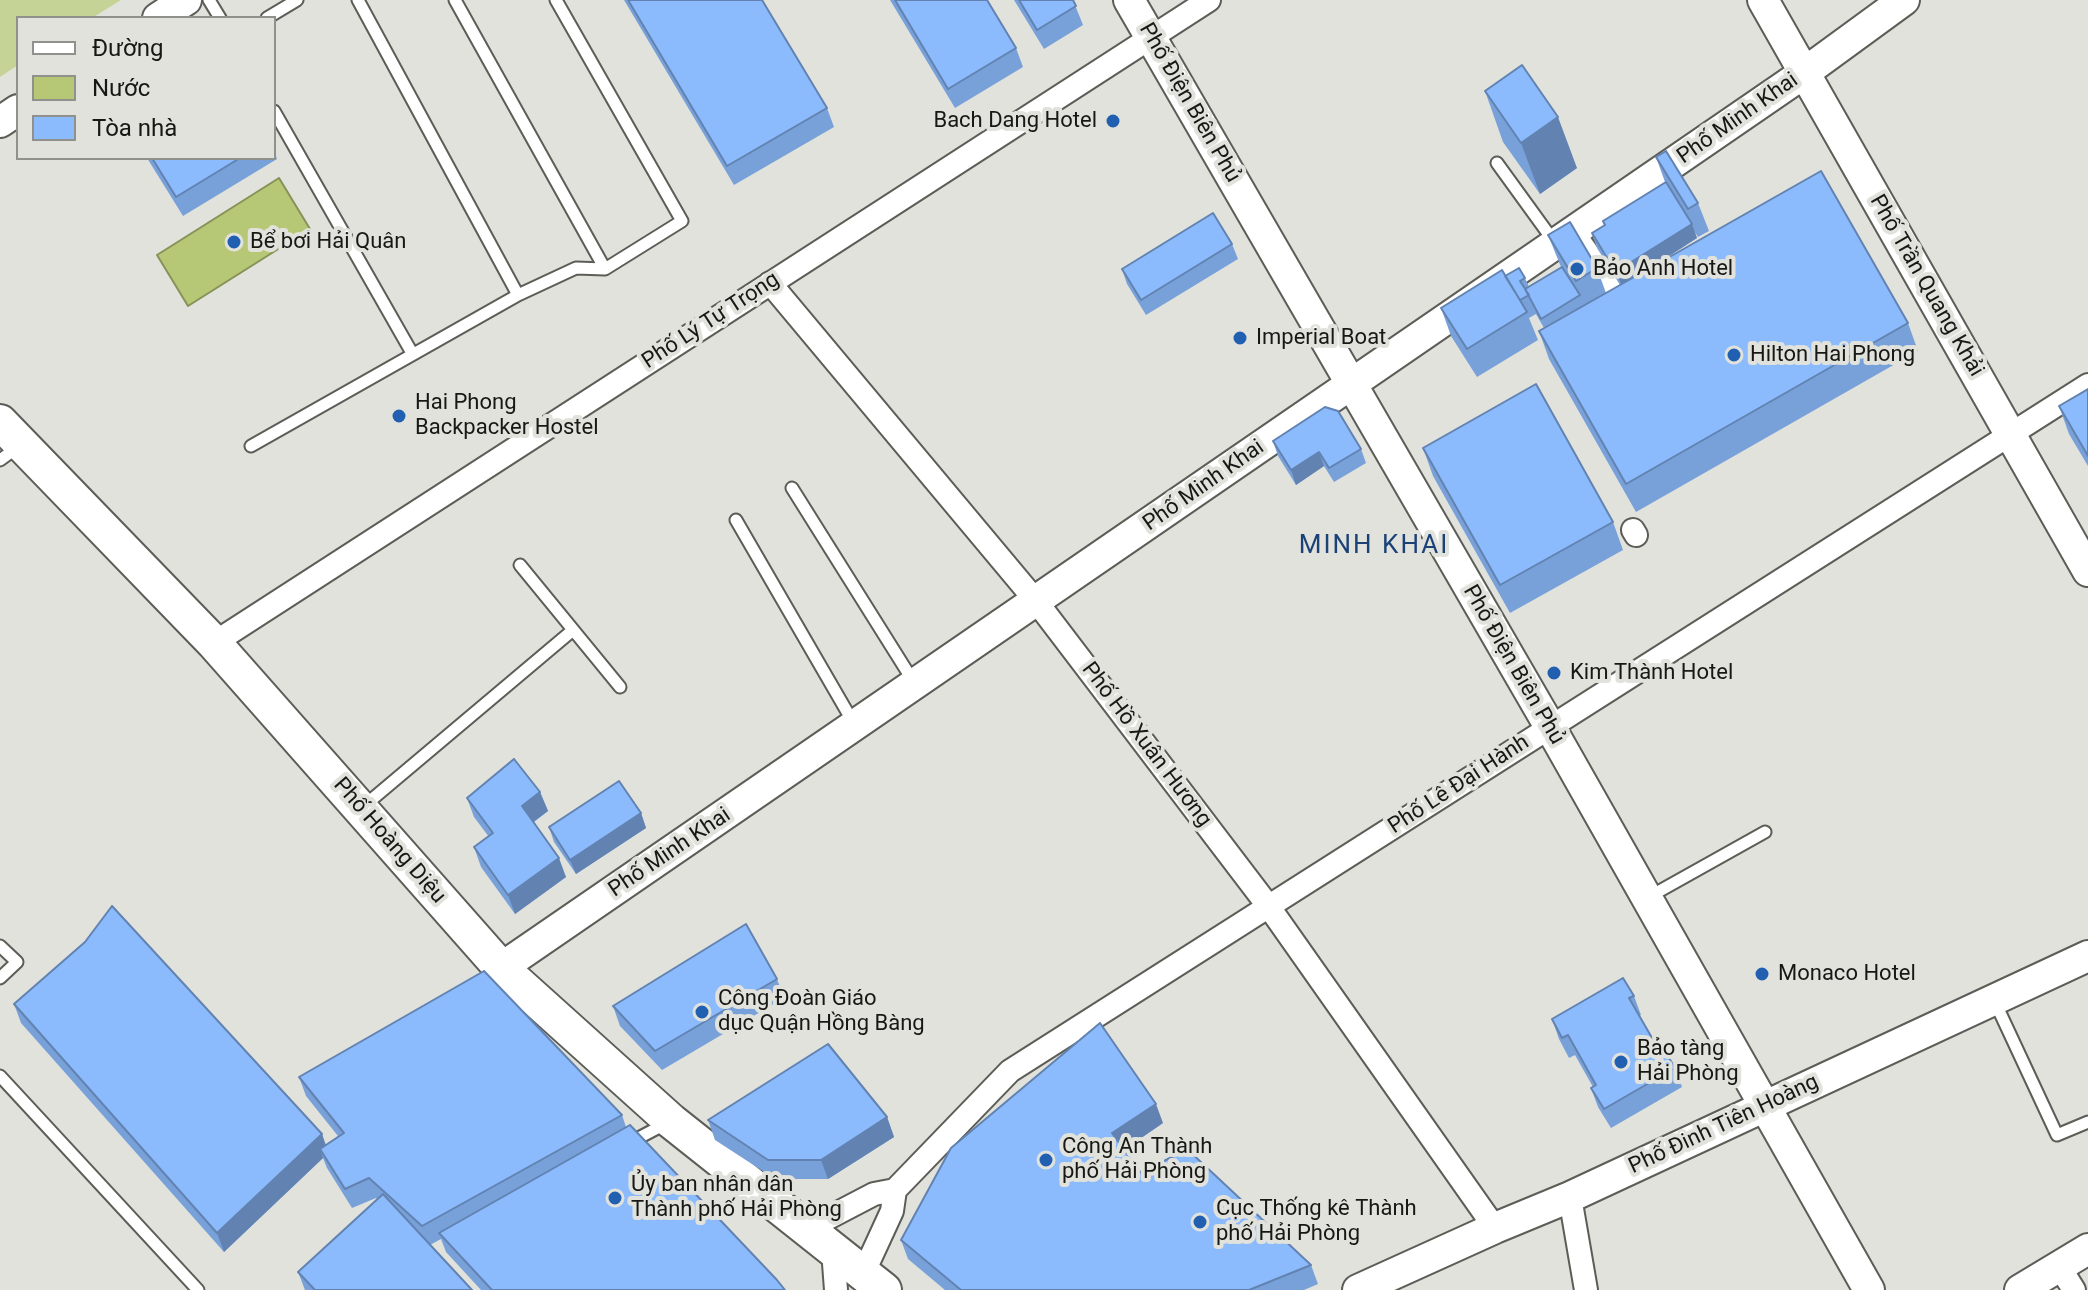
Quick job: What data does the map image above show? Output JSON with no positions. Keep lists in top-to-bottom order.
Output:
{
  "streets": {
    "main road": [
      "Phố Điện Biên Phủ",
      "Phố Minh Khai",
      "Phố Trần Quang Khải",
      "Phố Hoàng Diệu",
      "Phố Đinh Tiên Hoàng"
    ],
    "street": ["Phố Lý Tự Trọng", "Phố Hồ Xuân Hương", "Phố Lê Đại Hành"]
  },
  "crossings": [
    ["Phố Điện Biên Phủ", "Phố Minh Khai"],
    ["Phố Điện Biên Phủ", "Phố Lý Tự Trọng"],
    ["Phố Điện Biên Phủ", "Phố Lê Đại Hành"],
    ["Phố Điện Biên Phủ", "Phố Đinh Tiên Hoàng"],
    ["Phố Minh Khai", "Phố Trần Quang Khải"],
    ["Phố Minh Khai", "Phố Hồ Xuân Hương"],
    ["Phố Minh Khai", "Phố Hoàng Diệu"],
    ["Phố Trần Quang Khải", "Phố Lê Đại Hành"],
    ["Phố Lý Tự Trọng", "Phố Hồ Xuân Hương"],
    ["Phố Lý Tự Trọng", "Phố Hoàng Diệu"],
    ["Phố Hồ Xuân Hương", "Phố Lê Đại Hành"],
    ["Phố Hồ Xuân Hương", "Phố Đinh Tiên Hoàng"],
    ["Phố Lê Đại Hành", "Phố Hoàng Diệu"]
  ],
  "districts": ["MINH KHAI"],
  "places": [
    "Bach Dang Hotel",
    "Bể bơi Hải Quân",
    "Bảo Anh Hotel",
    "Imperial Boat",
    "Hilton Hai Phong",
    "Hai Phong Backpacker Hostel",
    "Kim Thành Hotel",
    "Monaco Hotel",
    "Công Đoàn Giáo dục Quận Hồng Bàng",
    "Bảo tàng Hải Phòng",
    "Công An Thành phố Hải Phòng",
    "Ủy ban nhân dân Thành phố Hải Phòng",
    "Cục Thống kê Thành phố Hải Phòng"
  ],
  "legend": ["Đường", "Nước", "Tòa nhà"]
}
